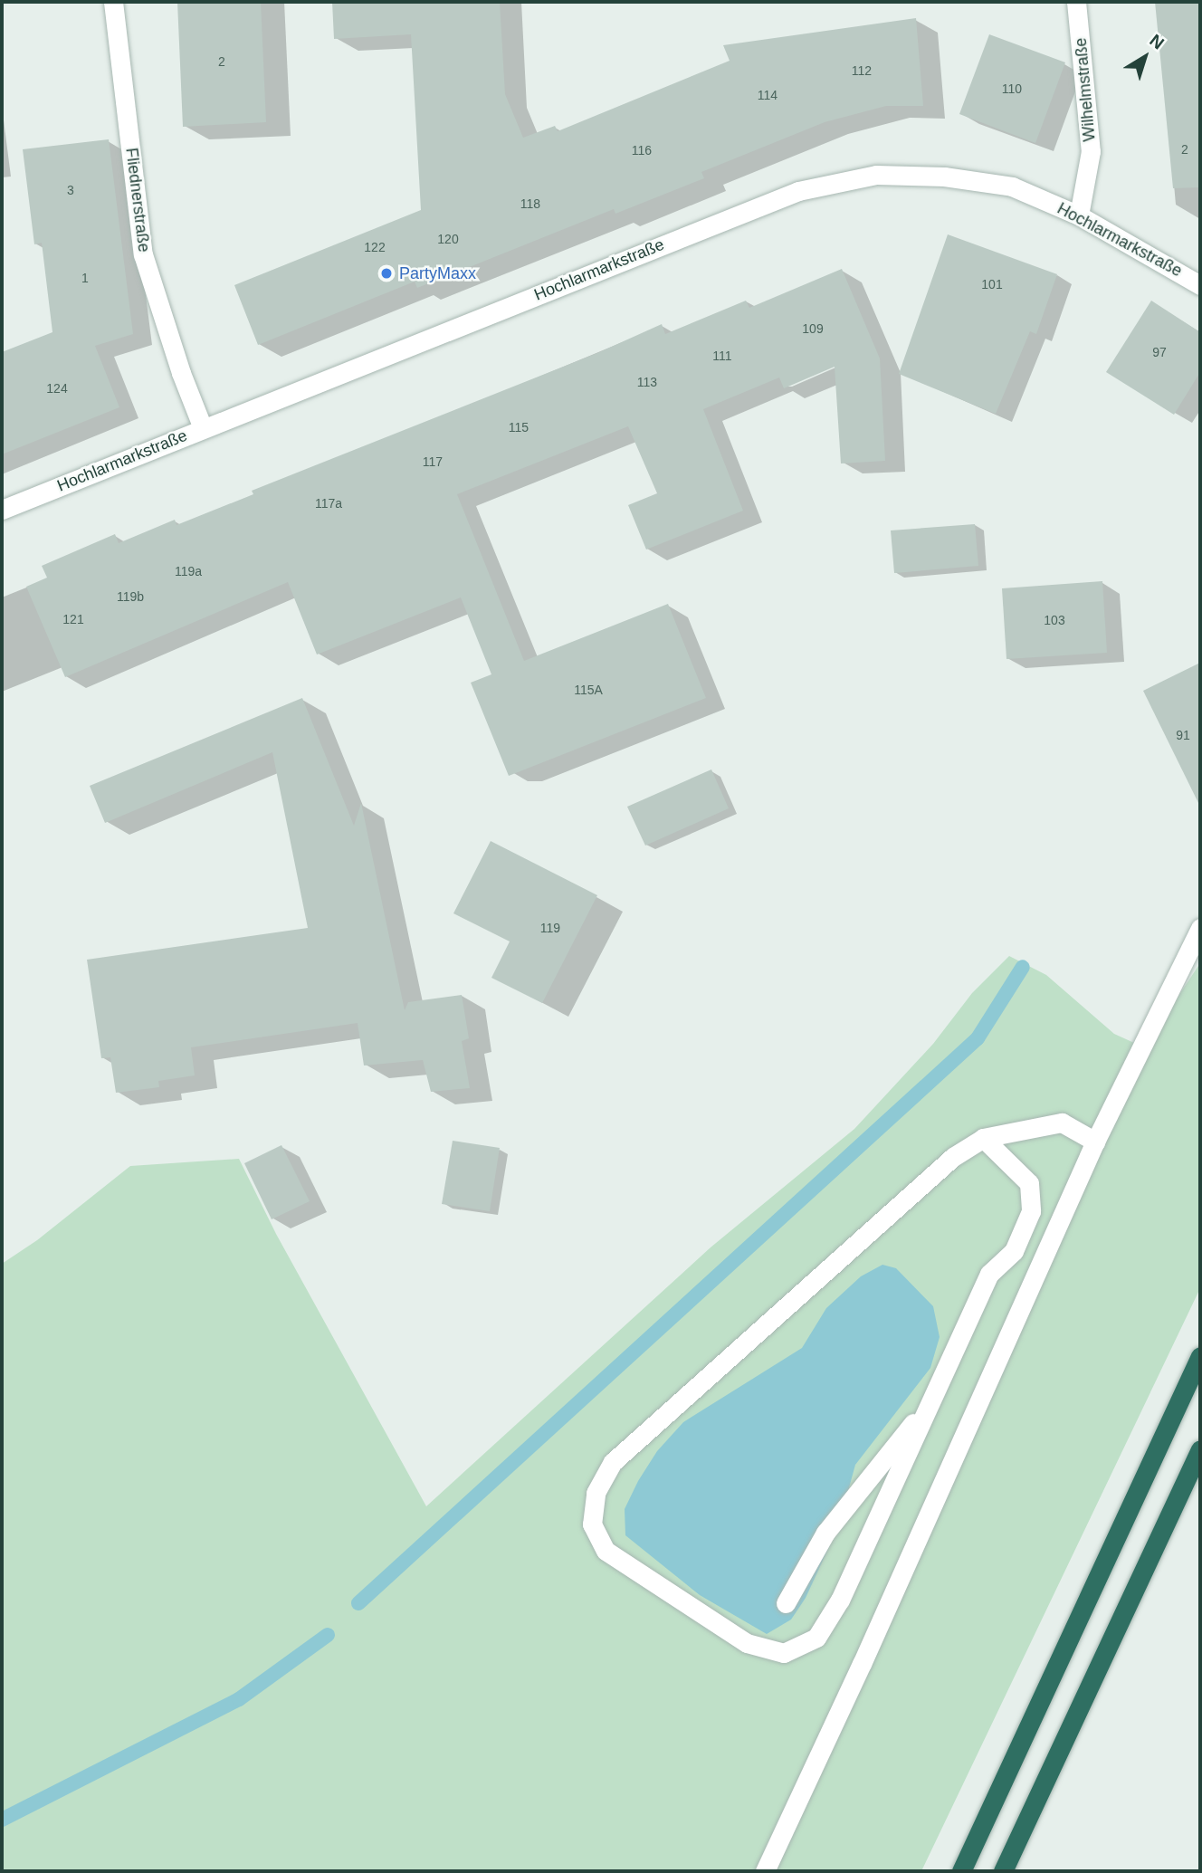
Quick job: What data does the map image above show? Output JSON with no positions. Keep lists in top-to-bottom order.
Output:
{
  "streets": {
    "street": ["Wilhelmstraße", "Fliednerstraße", "Hochlarmarkstraße"]
  },
  "crossings": [
    ["Wilhelmstraße", "Hochlarmarkstraße"],
    ["Fliednerstraße", "Hochlarmarkstraße"]
  ],
  "places": ["PartyMaxx"],
  "house_numbers": [
    "2",
    "112",
    "110",
    "114",
    "2",
    "116",
    "3",
    "118",
    "120",
    "122",
    "1",
    "101",
    "109",
    "97",
    "111",
    "113",
    "124",
    "115",
    "117",
    "117a",
    "119a",
    "119b",
    "121",
    "103",
    "115A",
    "91",
    "119"
  ],
  "north": "top right"
}
